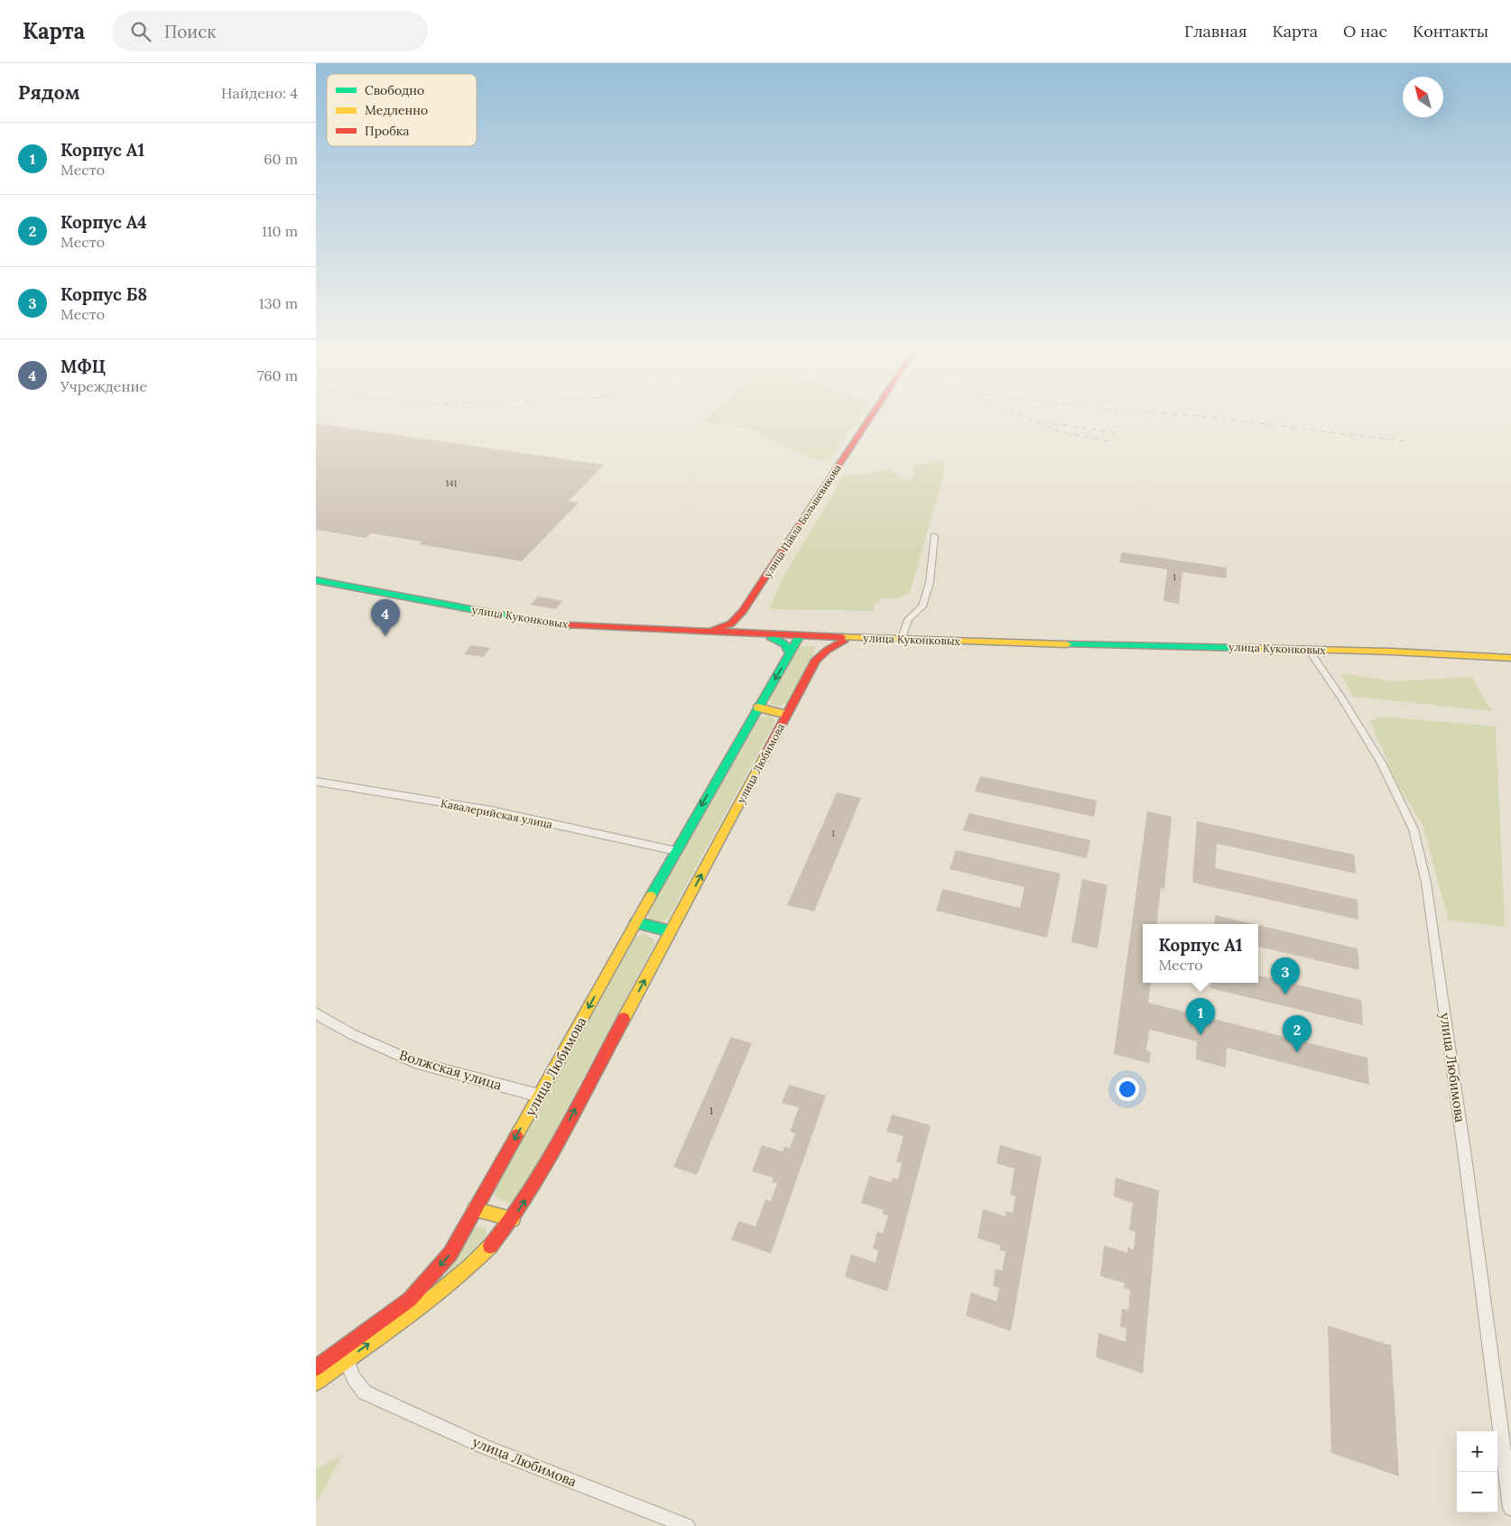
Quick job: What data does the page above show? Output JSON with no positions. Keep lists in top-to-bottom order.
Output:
{
  "streets": {
    "main road": ["улица Павла Большевикова", "улица Куконковых", "улица Любимова"],
    "street": ["Кавалерийская улица", "Волжская улица"]
  },
  "crossings": [
    ["улица Павла Большевикова", "улица Куконковых"],
    ["улица Куконковых", "улица Любимова"],
    ["улица Любимова", "Кавалерийская улица"],
    ["улица Любимова", "Волжская улица"]
  ],
  "house_numbers": [
    "141",
    "1",
    "1",
    "1"
  ],
  "legend": ["Свободно", "Медленно", "Пробка"],
  "north": "top left",
  "page": {
    "header": "Карта",
    "search": "Поиск",
    "nav": [
      "Главная",
      "Карта",
      "О нас",
      "Контакты"
    ],
    "heading": ["Рядом", "Найдено: 4"],
    "list": [
      {
        "mark": "1",
        "name": "Корпус А1",
        "note": "Место",
        "value": "60 m"
      },
      {
        "mark": "2",
        "name": "Корпус А4",
        "note": "Место",
        "value": "110 m"
      },
      {
        "mark": "3",
        "name": "Корпус Б8",
        "note": "Место",
        "value": "130 m"
      },
      {
        "mark": "4",
        "name": "МФЦ",
        "note": "Учреждение",
        "value": "760 m"
      }
    ],
    "pins": [
      "4",
      "3",
      "1",
      "2"
    ],
    "popup": ["Корпус А1", "Место"],
    "map_buttons": ["+", "−"]
  }
}
